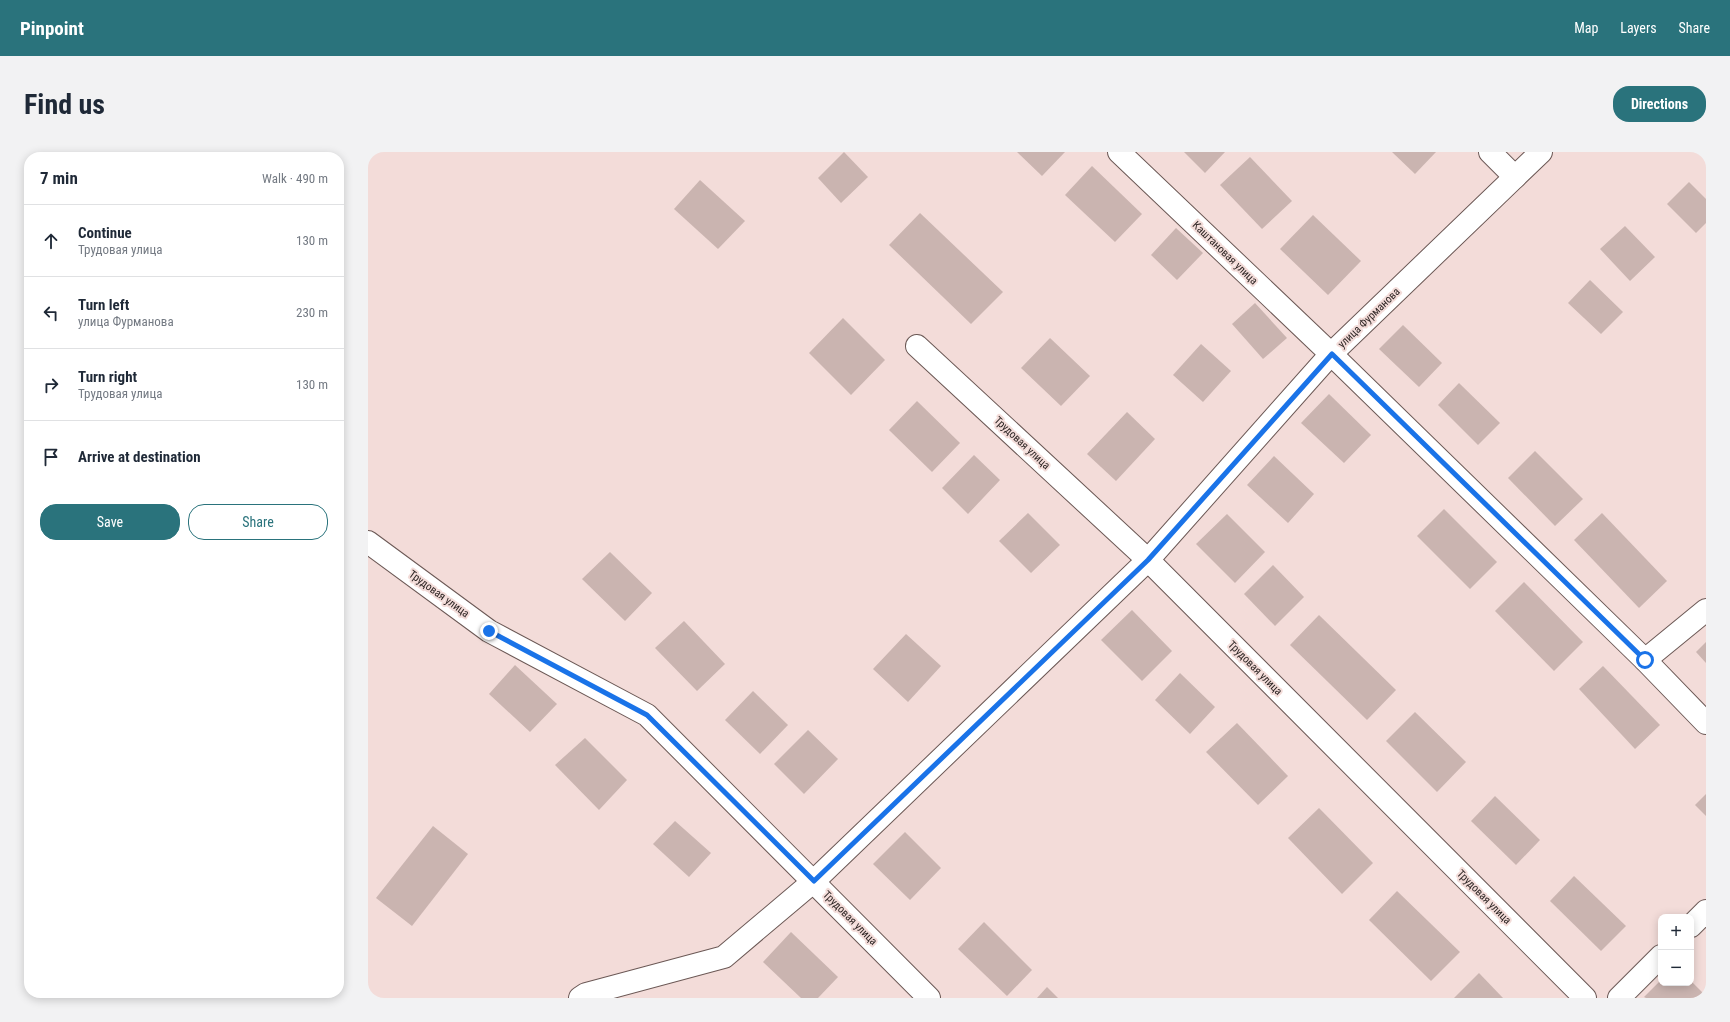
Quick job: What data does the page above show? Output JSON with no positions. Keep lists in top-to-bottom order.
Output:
{
  "streets": {
    "street": ["Каштановая улица", "улица Фурманова", "Трудовая улица"]
  },
  "crossings": [
    ["Каштановая улица", "улица Фурманова"],
    ["улица Фурманова", "Трудовая улица"]
  ],
  "page": {
    "header": "Pinpoint",
    "nav": ["Map", "Layers", "Share"],
    "buttons": [
      "Directions",
      ["Save", "Share"]
    ],
    "title": "Find us",
    "heading": ["7 min", "Walk · 490 m"],
    "list": [
      ["Continue", "Трудовая улица", "130 m"],
      ["Turn left", "улица Фурманова", "230 m"],
      ["Turn right", "Трудовая улица", "130 m"],
      "Arrive at destination"
    ],
    "map_buttons": ["+", "−"]
  }
}
